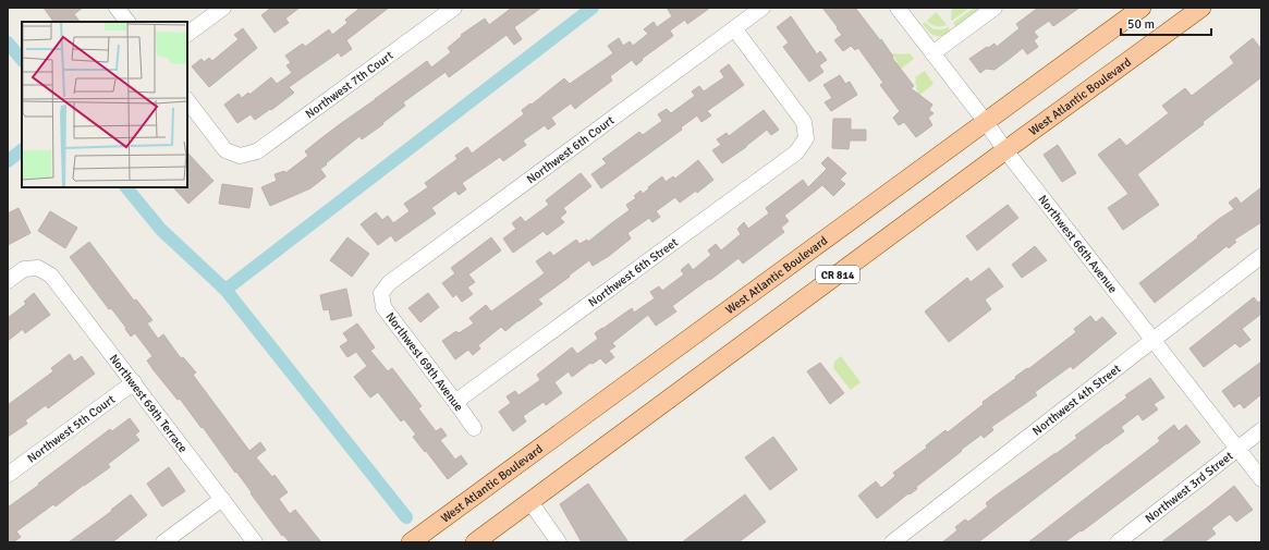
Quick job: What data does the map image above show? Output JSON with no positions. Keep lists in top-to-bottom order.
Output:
{
  "streets": {
    "main road": ["West Atlantic Boulevard", "CR 814"],
    "street": [
      "Northwest 7th Court",
      "Northwest 6th Court",
      "Northwest 66th Avenue",
      "Northwest 6th Street",
      "Northwest 69th Avenue",
      "Northwest 4th Street",
      "Northwest 69th Terrace",
      "Northwest 5th Court",
      "Northwest 3rd Street"
    ]
  },
  "crossings": [
    ["West Atlantic Boulevard", "Northwest 66th Avenue"],
    ["Northwest 6th Court", "Northwest 6th Street"],
    ["Northwest 6th Court", "Northwest 69th Avenue"],
    ["Northwest 66th Avenue", "Northwest 4th Street"],
    ["Northwest 66th Avenue", "Northwest 3rd Street"],
    ["Northwest 6th Street", "Northwest 69th Avenue"],
    ["Northwest 69th Terrace", "Northwest 5th Court"]
  ],
  "scale_bar": "50 m"
}
